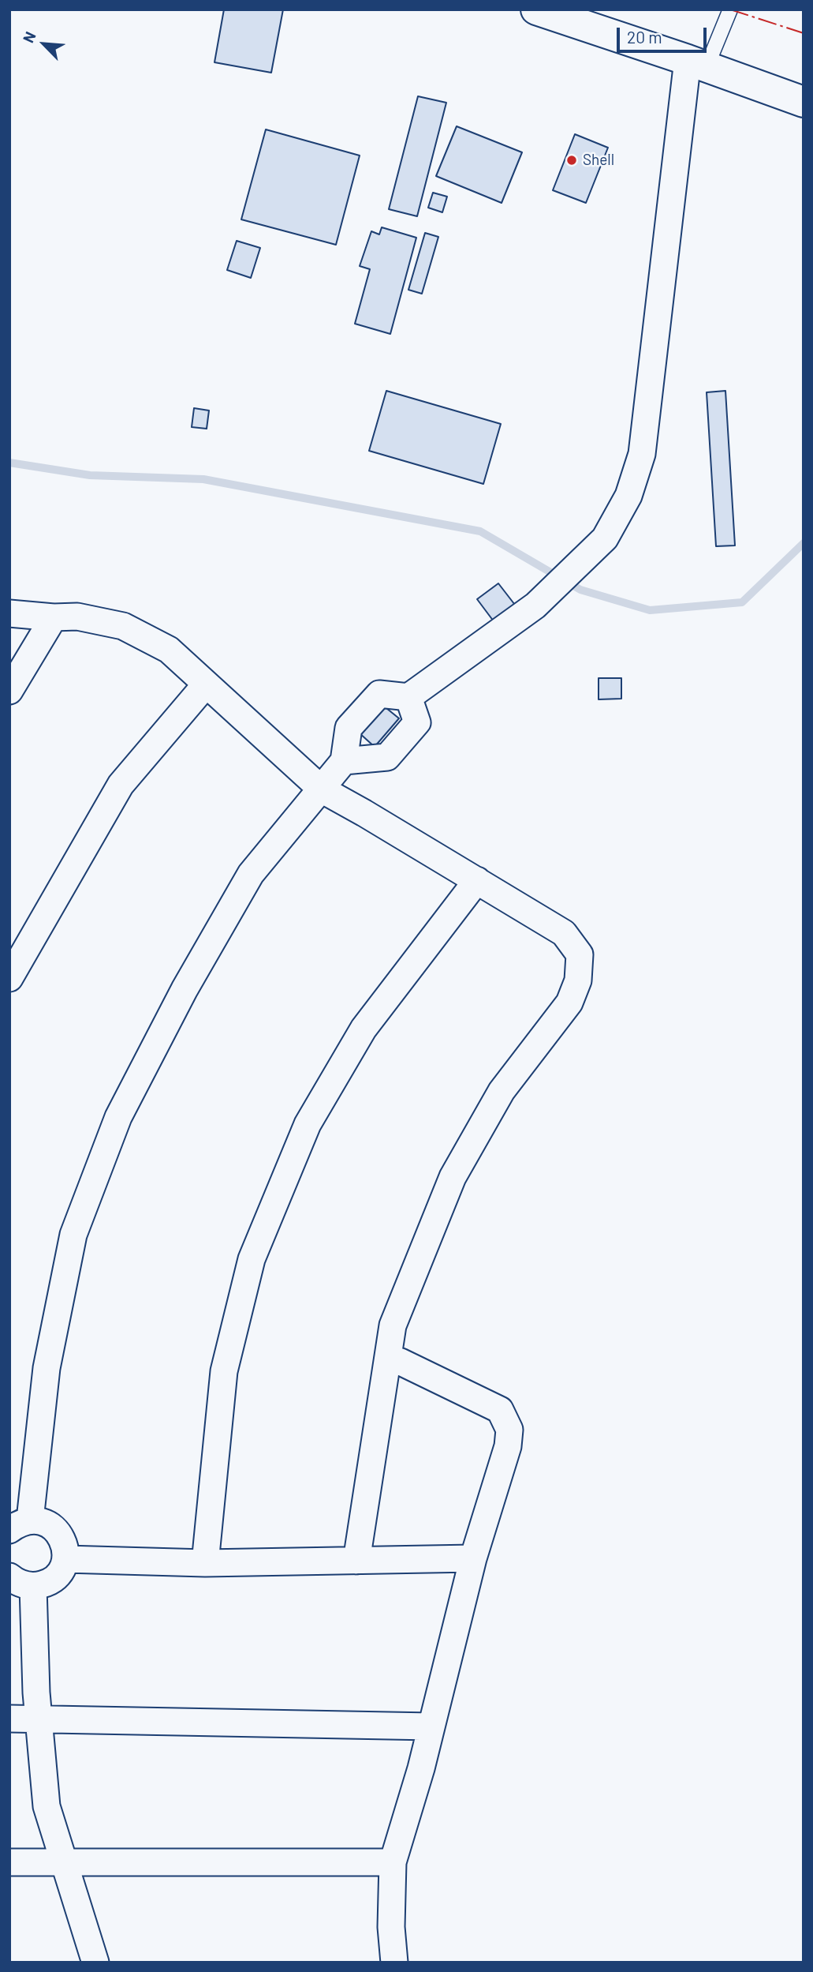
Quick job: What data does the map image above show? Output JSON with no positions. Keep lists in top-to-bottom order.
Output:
{
  "places": ["Shell"],
  "scale_bar": "20 m",
  "north": "top left"
}
